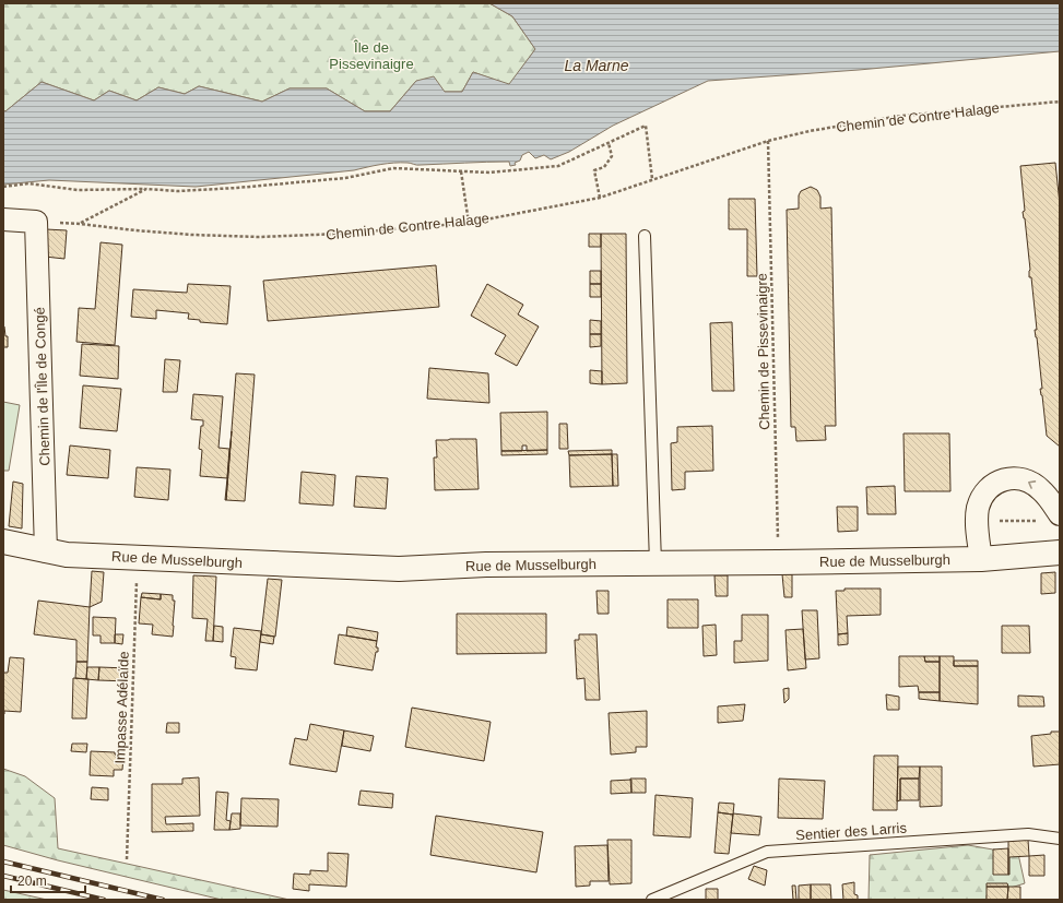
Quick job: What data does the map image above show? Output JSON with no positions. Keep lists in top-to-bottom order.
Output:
{
  "streets": {
    "street": ["Chemin de l'Île de Congé", "Rue de Musselburgh"],
    "lane": ["Sentier des Larris"],
    "path": ["Chemin de Contre Halage", "Chemin de Pissevinaigre", "Impasse Adélaïde"]
  },
  "crossings": [
    ["Chemin de Contre Halage", "Chemin de Pissevinaigre"],
    ["Chemin de Contre Halage", "Chemin de l'Île de Congé"],
    ["Chemin de Pissevinaigre", "Rue de Musselburgh"],
    ["Chemin de l'Île de Congé", "Rue de Musselburgh"],
    ["Rue de Musselburgh", "Impasse Adélaïde"]
  ],
  "water": ["La Marne"],
  "parks": ["Île de Pissevinaigre"],
  "scale_bar": "20 m"
}
